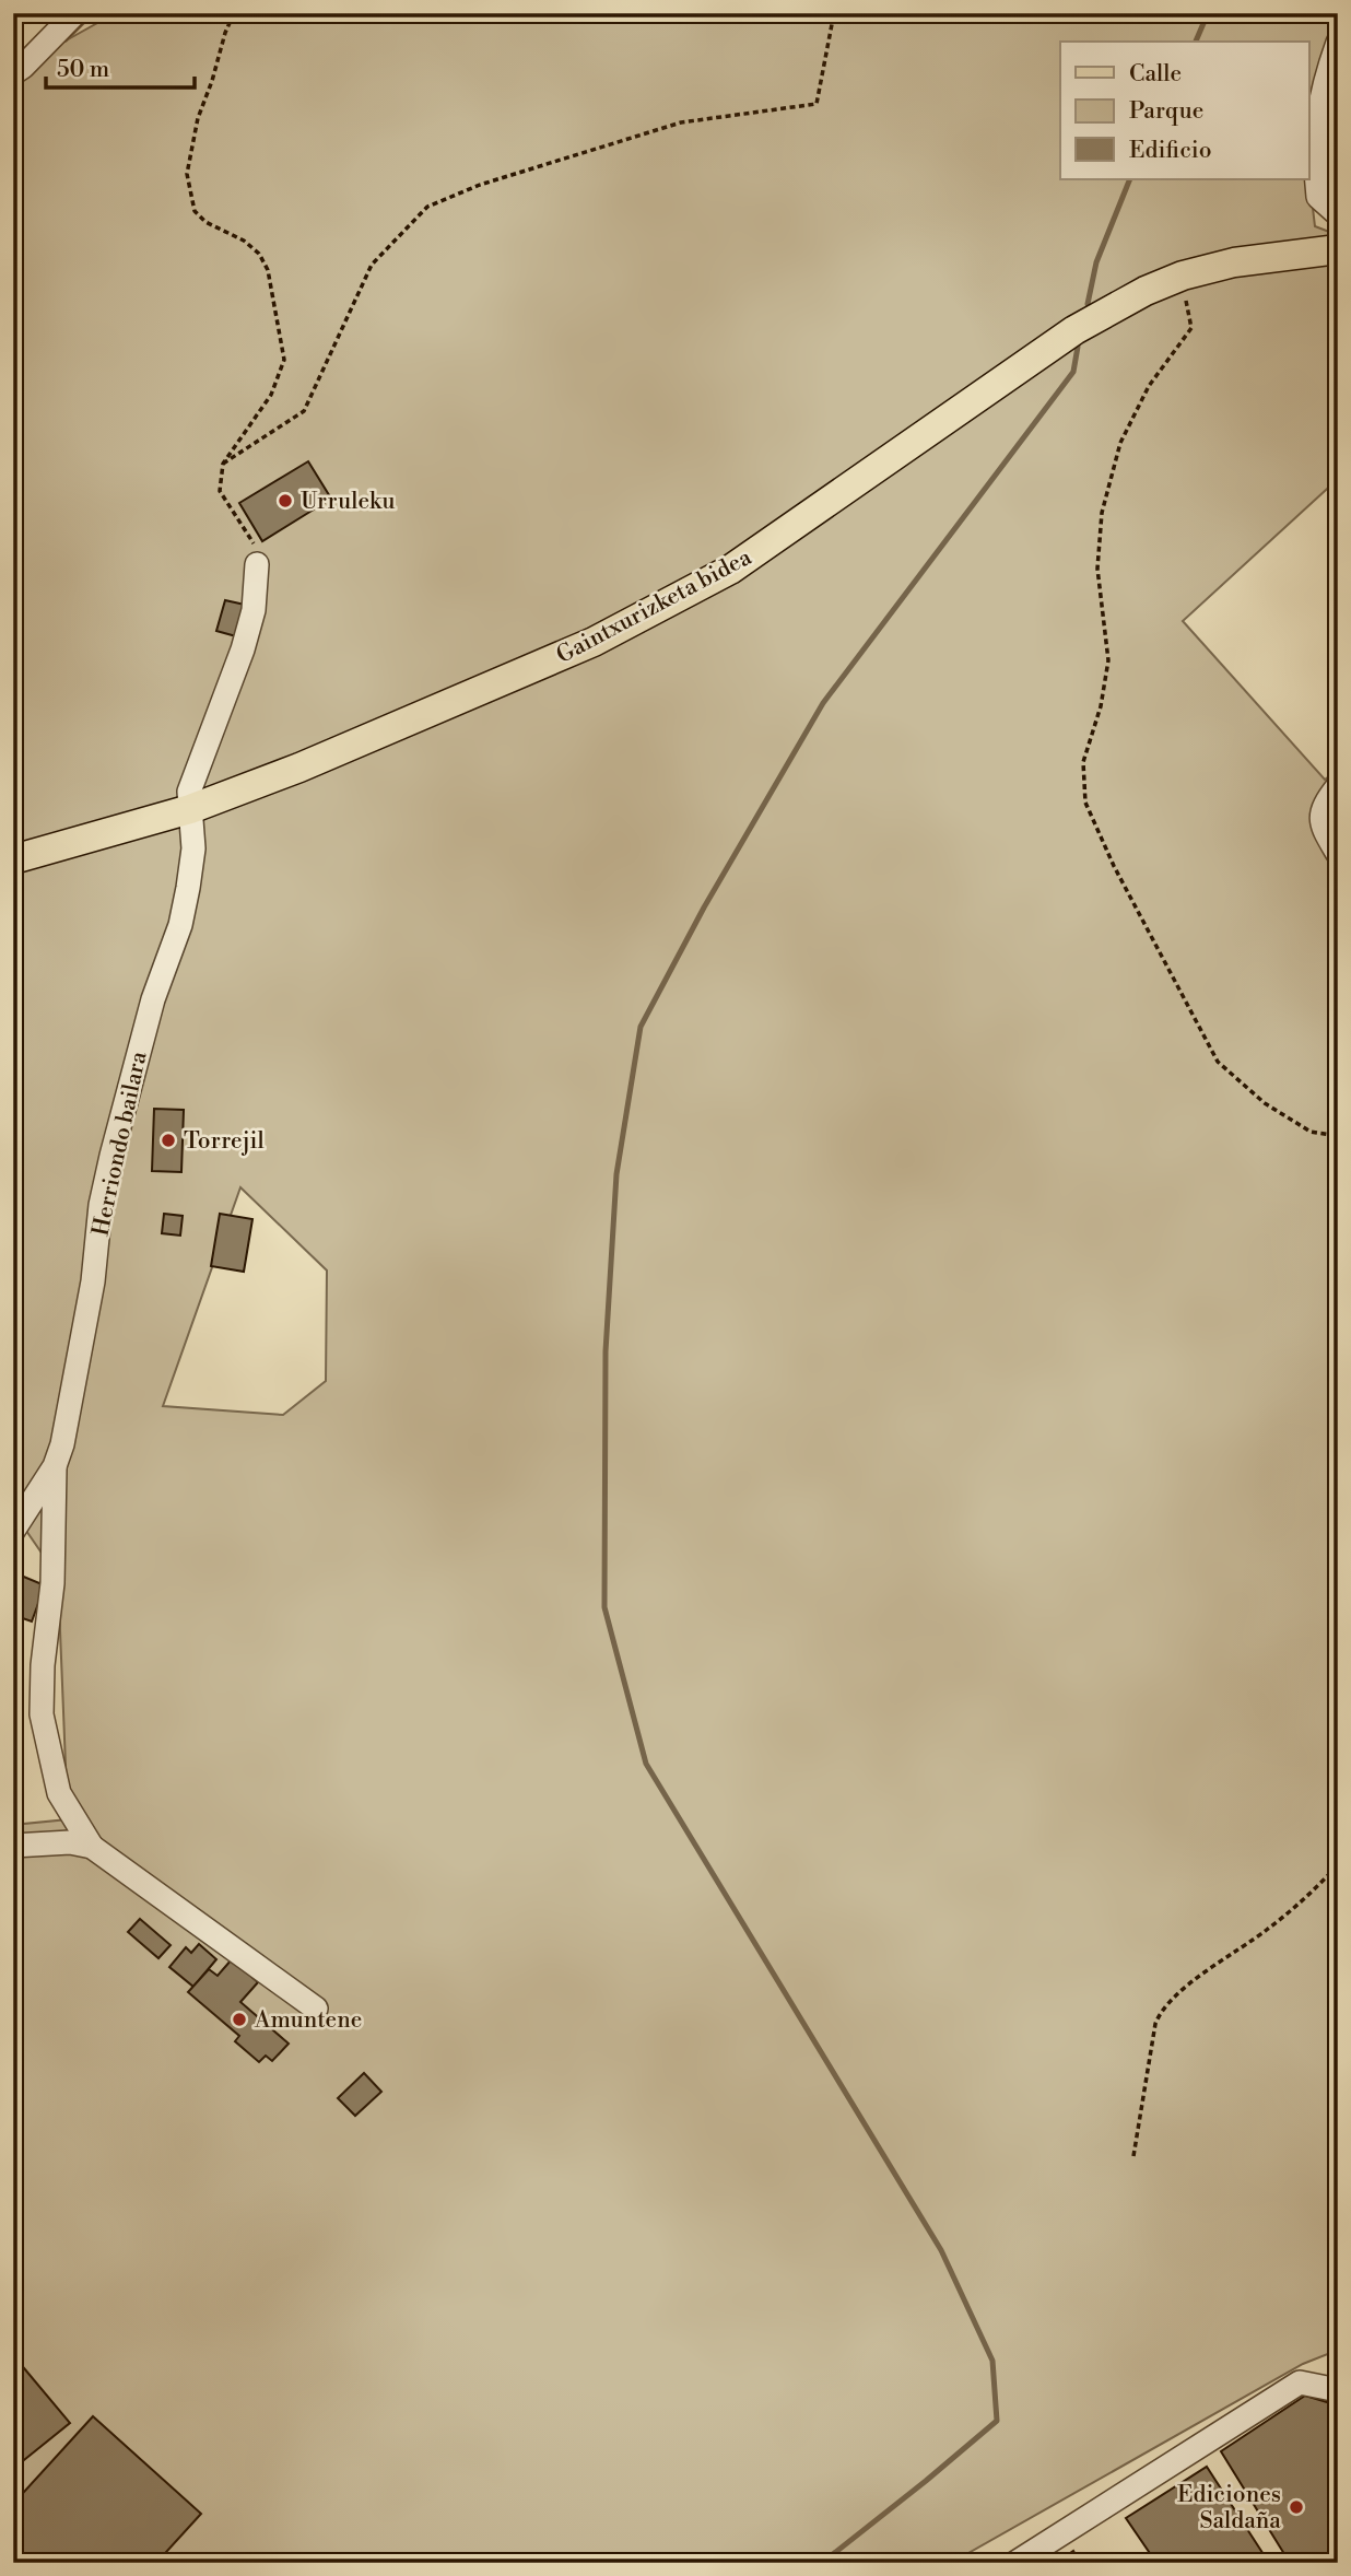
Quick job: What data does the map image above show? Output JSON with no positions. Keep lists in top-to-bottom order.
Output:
{
  "streets": {
    "main road": ["Gaintxurizketa bidea"],
    "street": ["Herriondo bailara"]
  },
  "crossings": [
    ["Gaintxurizketa bidea", "Herriondo bailara"]
  ],
  "places": [
    "Urruleku",
    "Torrejil",
    "Amuntene",
    "Ediciones Saldaña"
  ],
  "legend": ["Calle", "Parque", "Edificio"],
  "scale_bar": "50 m"
}
